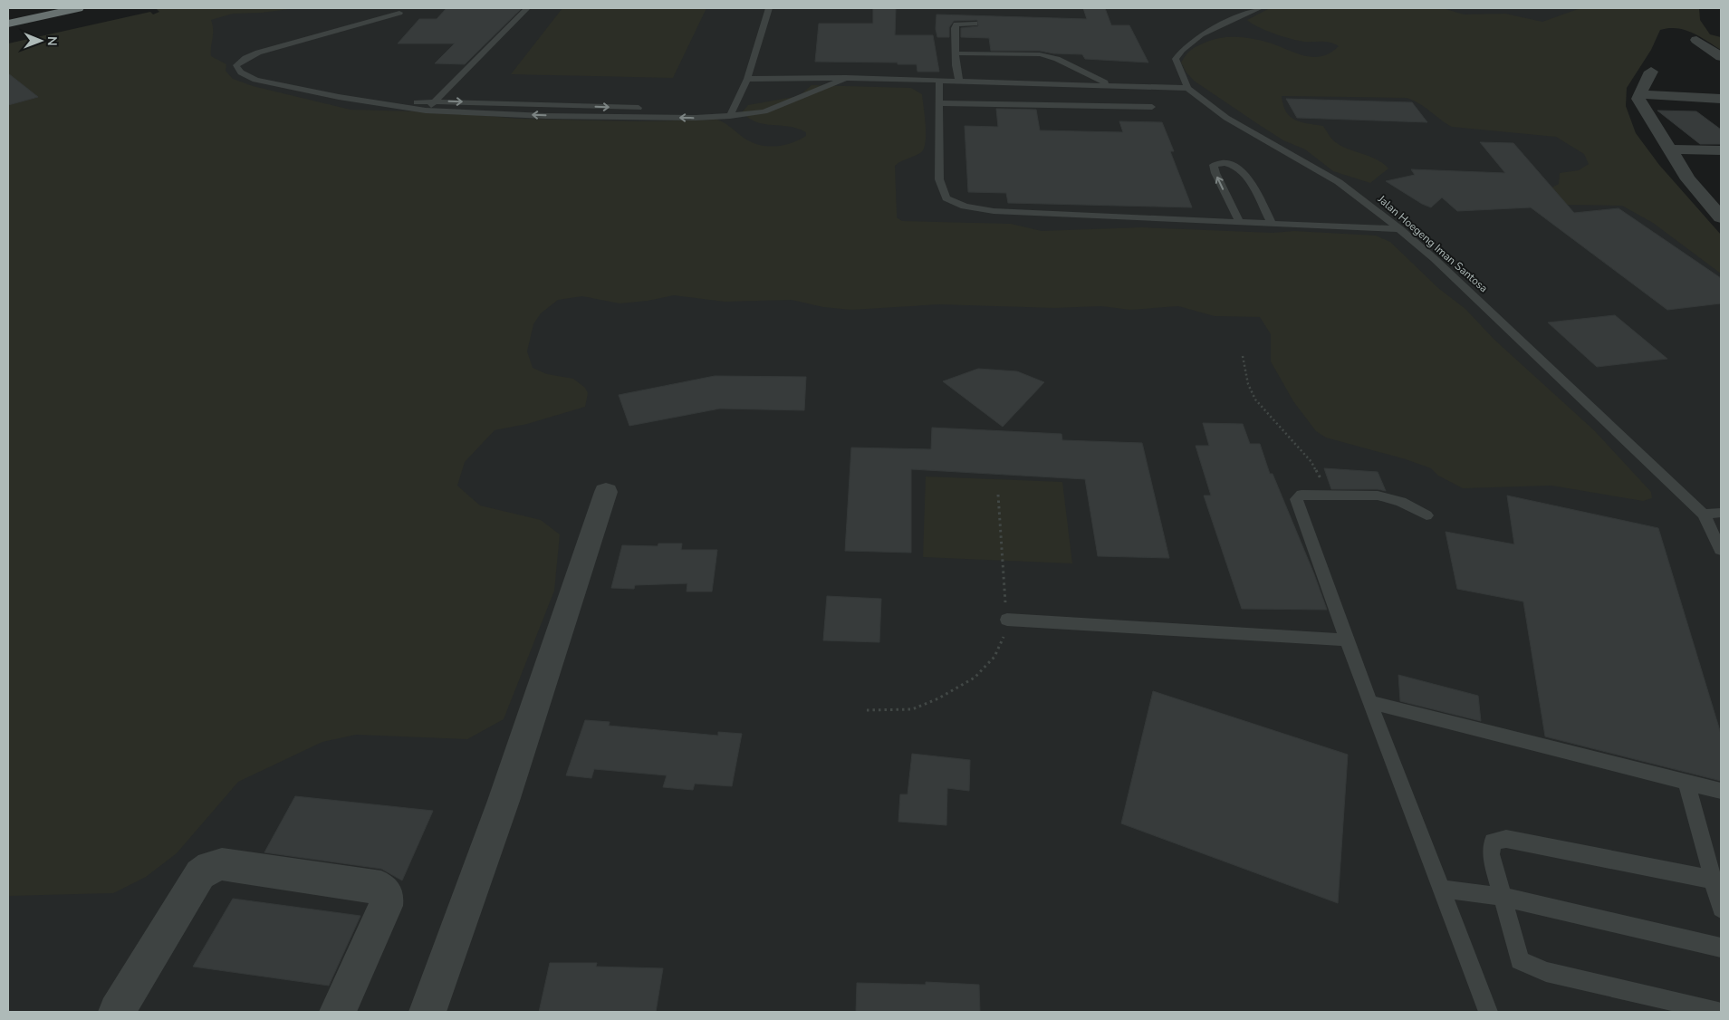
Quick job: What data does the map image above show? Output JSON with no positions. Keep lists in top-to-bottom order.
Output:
{
  "streets": {
    "lane": ["Jalan Hoegeng Iman Santosa"]
  },
  "north": "right"
}
